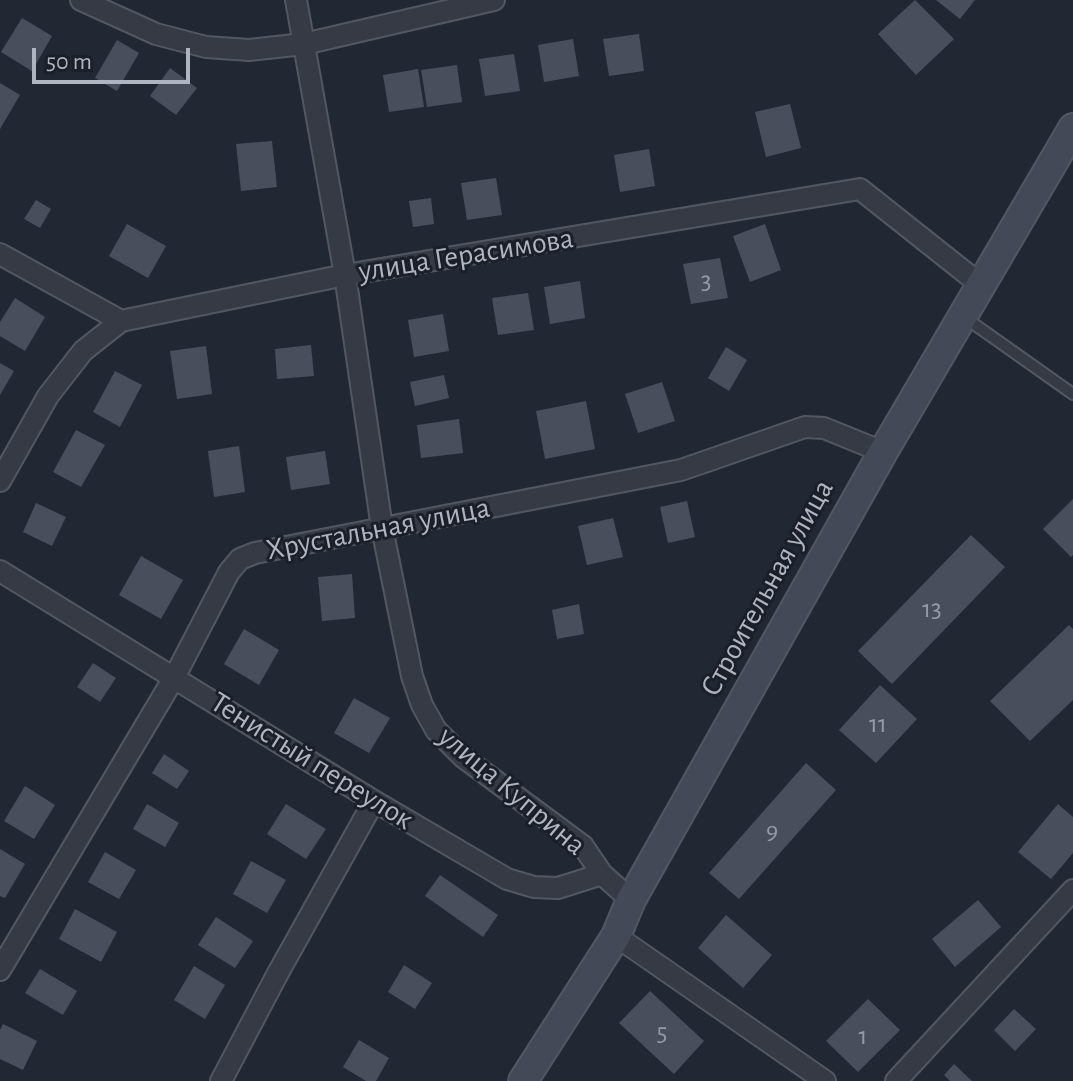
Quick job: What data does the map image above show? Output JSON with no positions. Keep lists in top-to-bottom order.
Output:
{
  "streets": {
    "main road": ["Строительная улица"],
    "street": [
      "улица Герасимова",
      "Хрустальная улица",
      "Тенистый переулок",
      "улица Куприна"
    ]
  },
  "crossings": [
    ["улица Герасимова", "Строительная улица"],
    ["улица Герасимова", "улица Куприна"],
    ["Хрустальная улица", "Строительная улица"],
    ["Хрустальная улица", "Тенистый переулок"],
    ["Хрустальная улица", "улица Куприна"],
    ["Тенистый переулок", "улица Куприна"]
  ],
  "house_numbers": [
    "3",
    "13",
    "11",
    "9",
    "5",
    "1"
  ],
  "scale_bar": "50 m"
}
